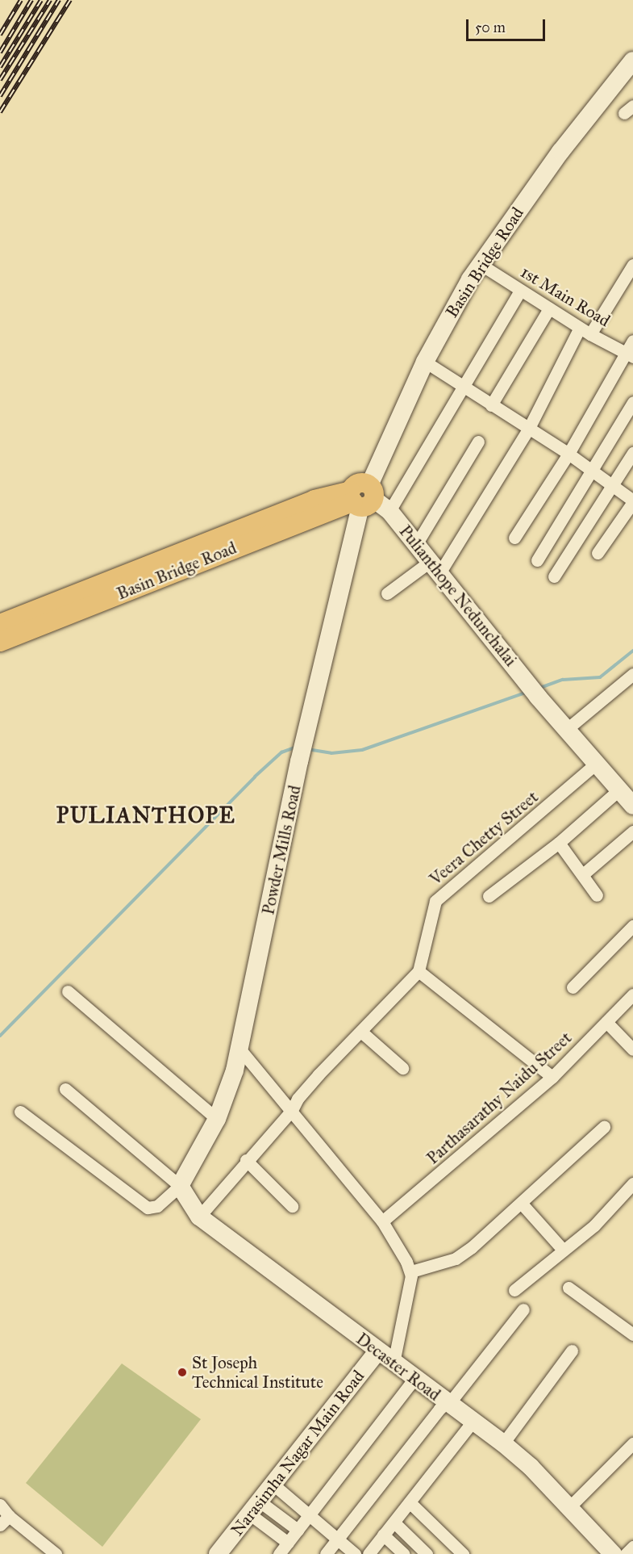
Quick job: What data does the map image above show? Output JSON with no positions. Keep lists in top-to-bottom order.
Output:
{
  "streets": {
    "main road": ["Basin Bridge Road"],
    "street": [
      "1st Main Road",
      "Pulianthope Nedunchalai",
      "Veera Chetty Street",
      "Powder Mills Road",
      "Parthasarathy Naidu Street",
      "Decaster Road",
      "Narasimha Nagar Main Road"
    ]
  },
  "crossings": [
    ["Basin Bridge Road", "1st Main Road"],
    ["Basin Bridge Road", "Pulianthope Nedunchalai"],
    ["Basin Bridge Road", "Powder Mills Road"],
    ["Pulianthope Nedunchalai", "Veera Chetty Street"],
    ["Pulianthope Nedunchalai", "Powder Mills Road"],
    ["Veera Chetty Street", "Decaster Road"],
    ["Powder Mills Road", "Decaster Road"],
    ["Decaster Road", "Narasimha Nagar Main Road"]
  ],
  "districts": ["PULIANTHOPE"],
  "places": ["St Joseph Technical Institute"],
  "scale_bar": "50 m"
}
